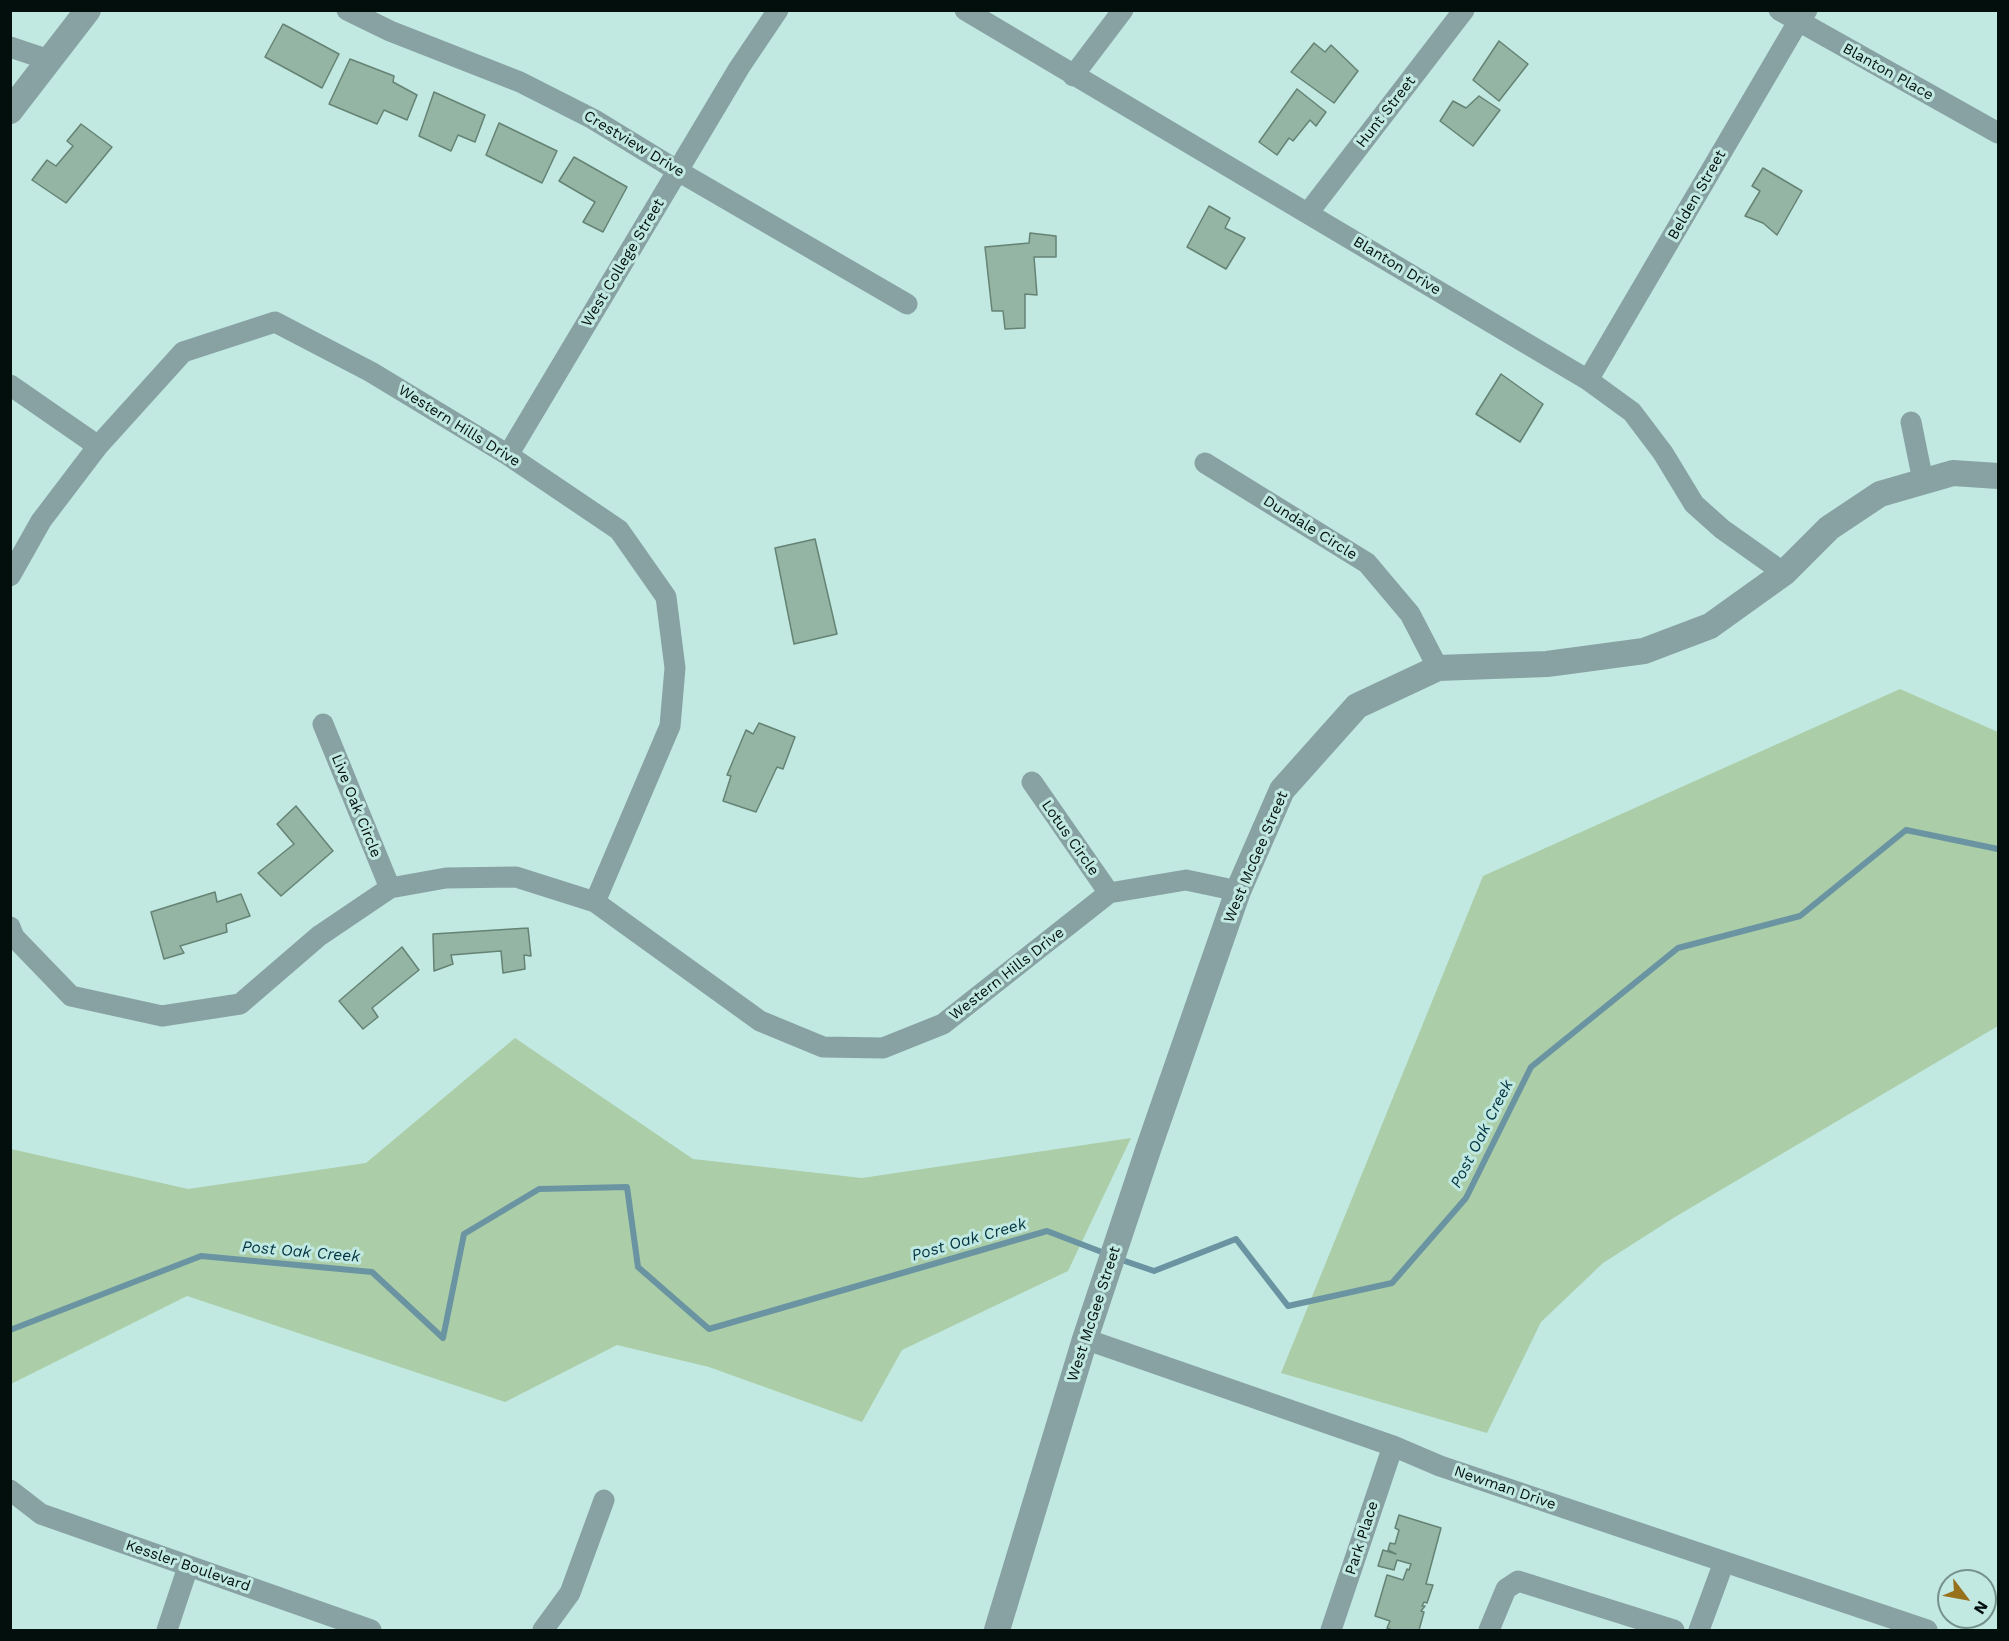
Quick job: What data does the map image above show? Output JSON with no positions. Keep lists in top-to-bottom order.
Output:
{
  "streets": {
    "street": [
      "Blanton Place",
      "Hunt Street",
      "Crestview Drive",
      "Belden Street",
      "West College Street",
      "Blanton Drive",
      "Western Hills Drive",
      "Dundale Circle",
      "Live Oak Circle",
      "Lotus Circle",
      "West McGee Street",
      "Newman Drive",
      "Park Place",
      "Kessler Boulevard"
    ]
  },
  "crossings": [
    ["Blanton Place", "Belden Street"],
    ["Hunt Street", "Blanton Drive"],
    ["Crestview Drive", "West College Street"],
    ["Belden Street", "Blanton Drive"],
    ["West College Street", "Western Hills Drive"],
    ["Blanton Drive", "West McGee Street"],
    ["Western Hills Drive", "Live Oak Circle"],
    ["Western Hills Drive", "Lotus Circle"],
    ["Western Hills Drive", "West McGee Street"],
    ["Dundale Circle", "West McGee Street"],
    ["West McGee Street", "Newman Drive"],
    ["Newman Drive", "Park Place"]
  ],
  "water": ["Post Oak Creek"],
  "north": "bottom right"
}
